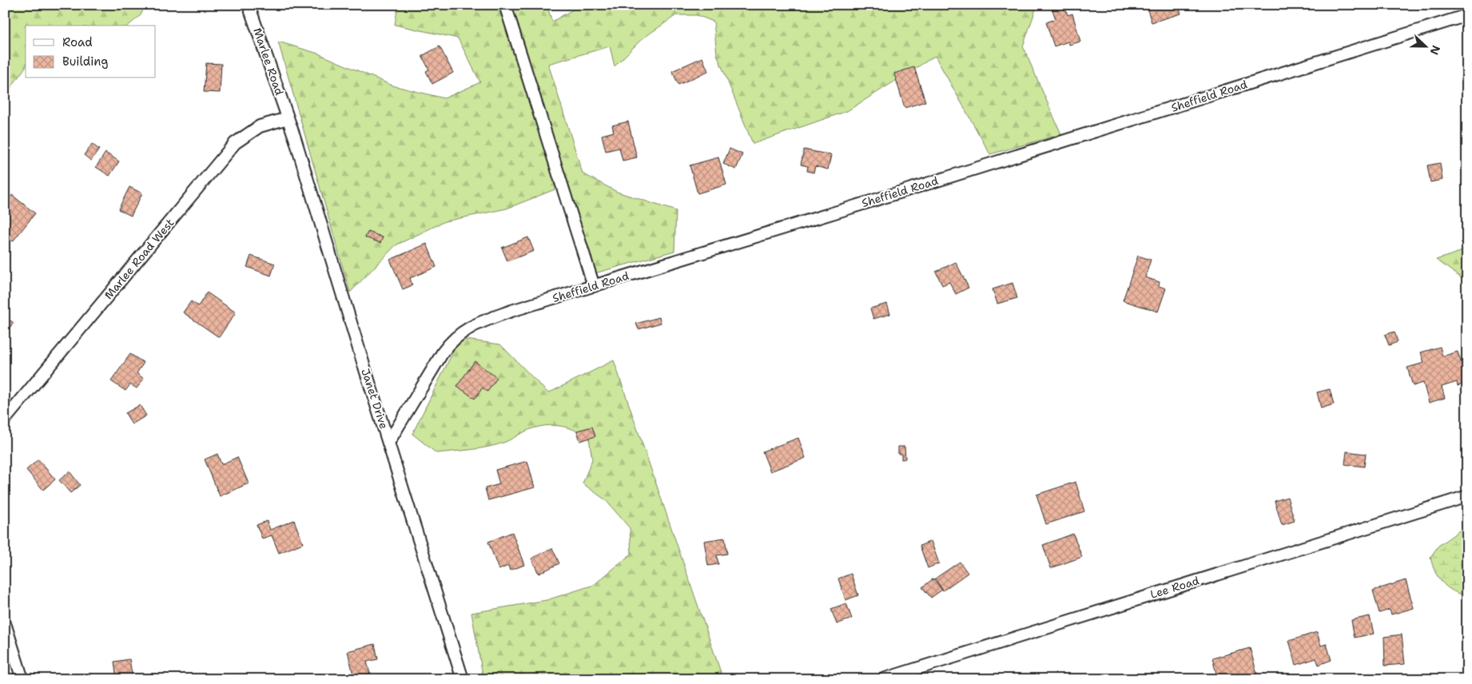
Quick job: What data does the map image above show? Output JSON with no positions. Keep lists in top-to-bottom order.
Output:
{
  "streets": {
    "street": [
      "Marlee Road",
      "Sheffield Road",
      "Marlee Road West",
      "Janet Drive",
      "Lee Road"
    ]
  },
  "crossings": [
    ["Marlee Road", "Marlee Road West"],
    ["Marlee Road", "Janet Drive"],
    ["Sheffield Road", "Janet Drive"],
    ["Marlee Road West", "Janet Drive"]
  ],
  "legend": ["Road", "Building"],
  "north": "right"
}
